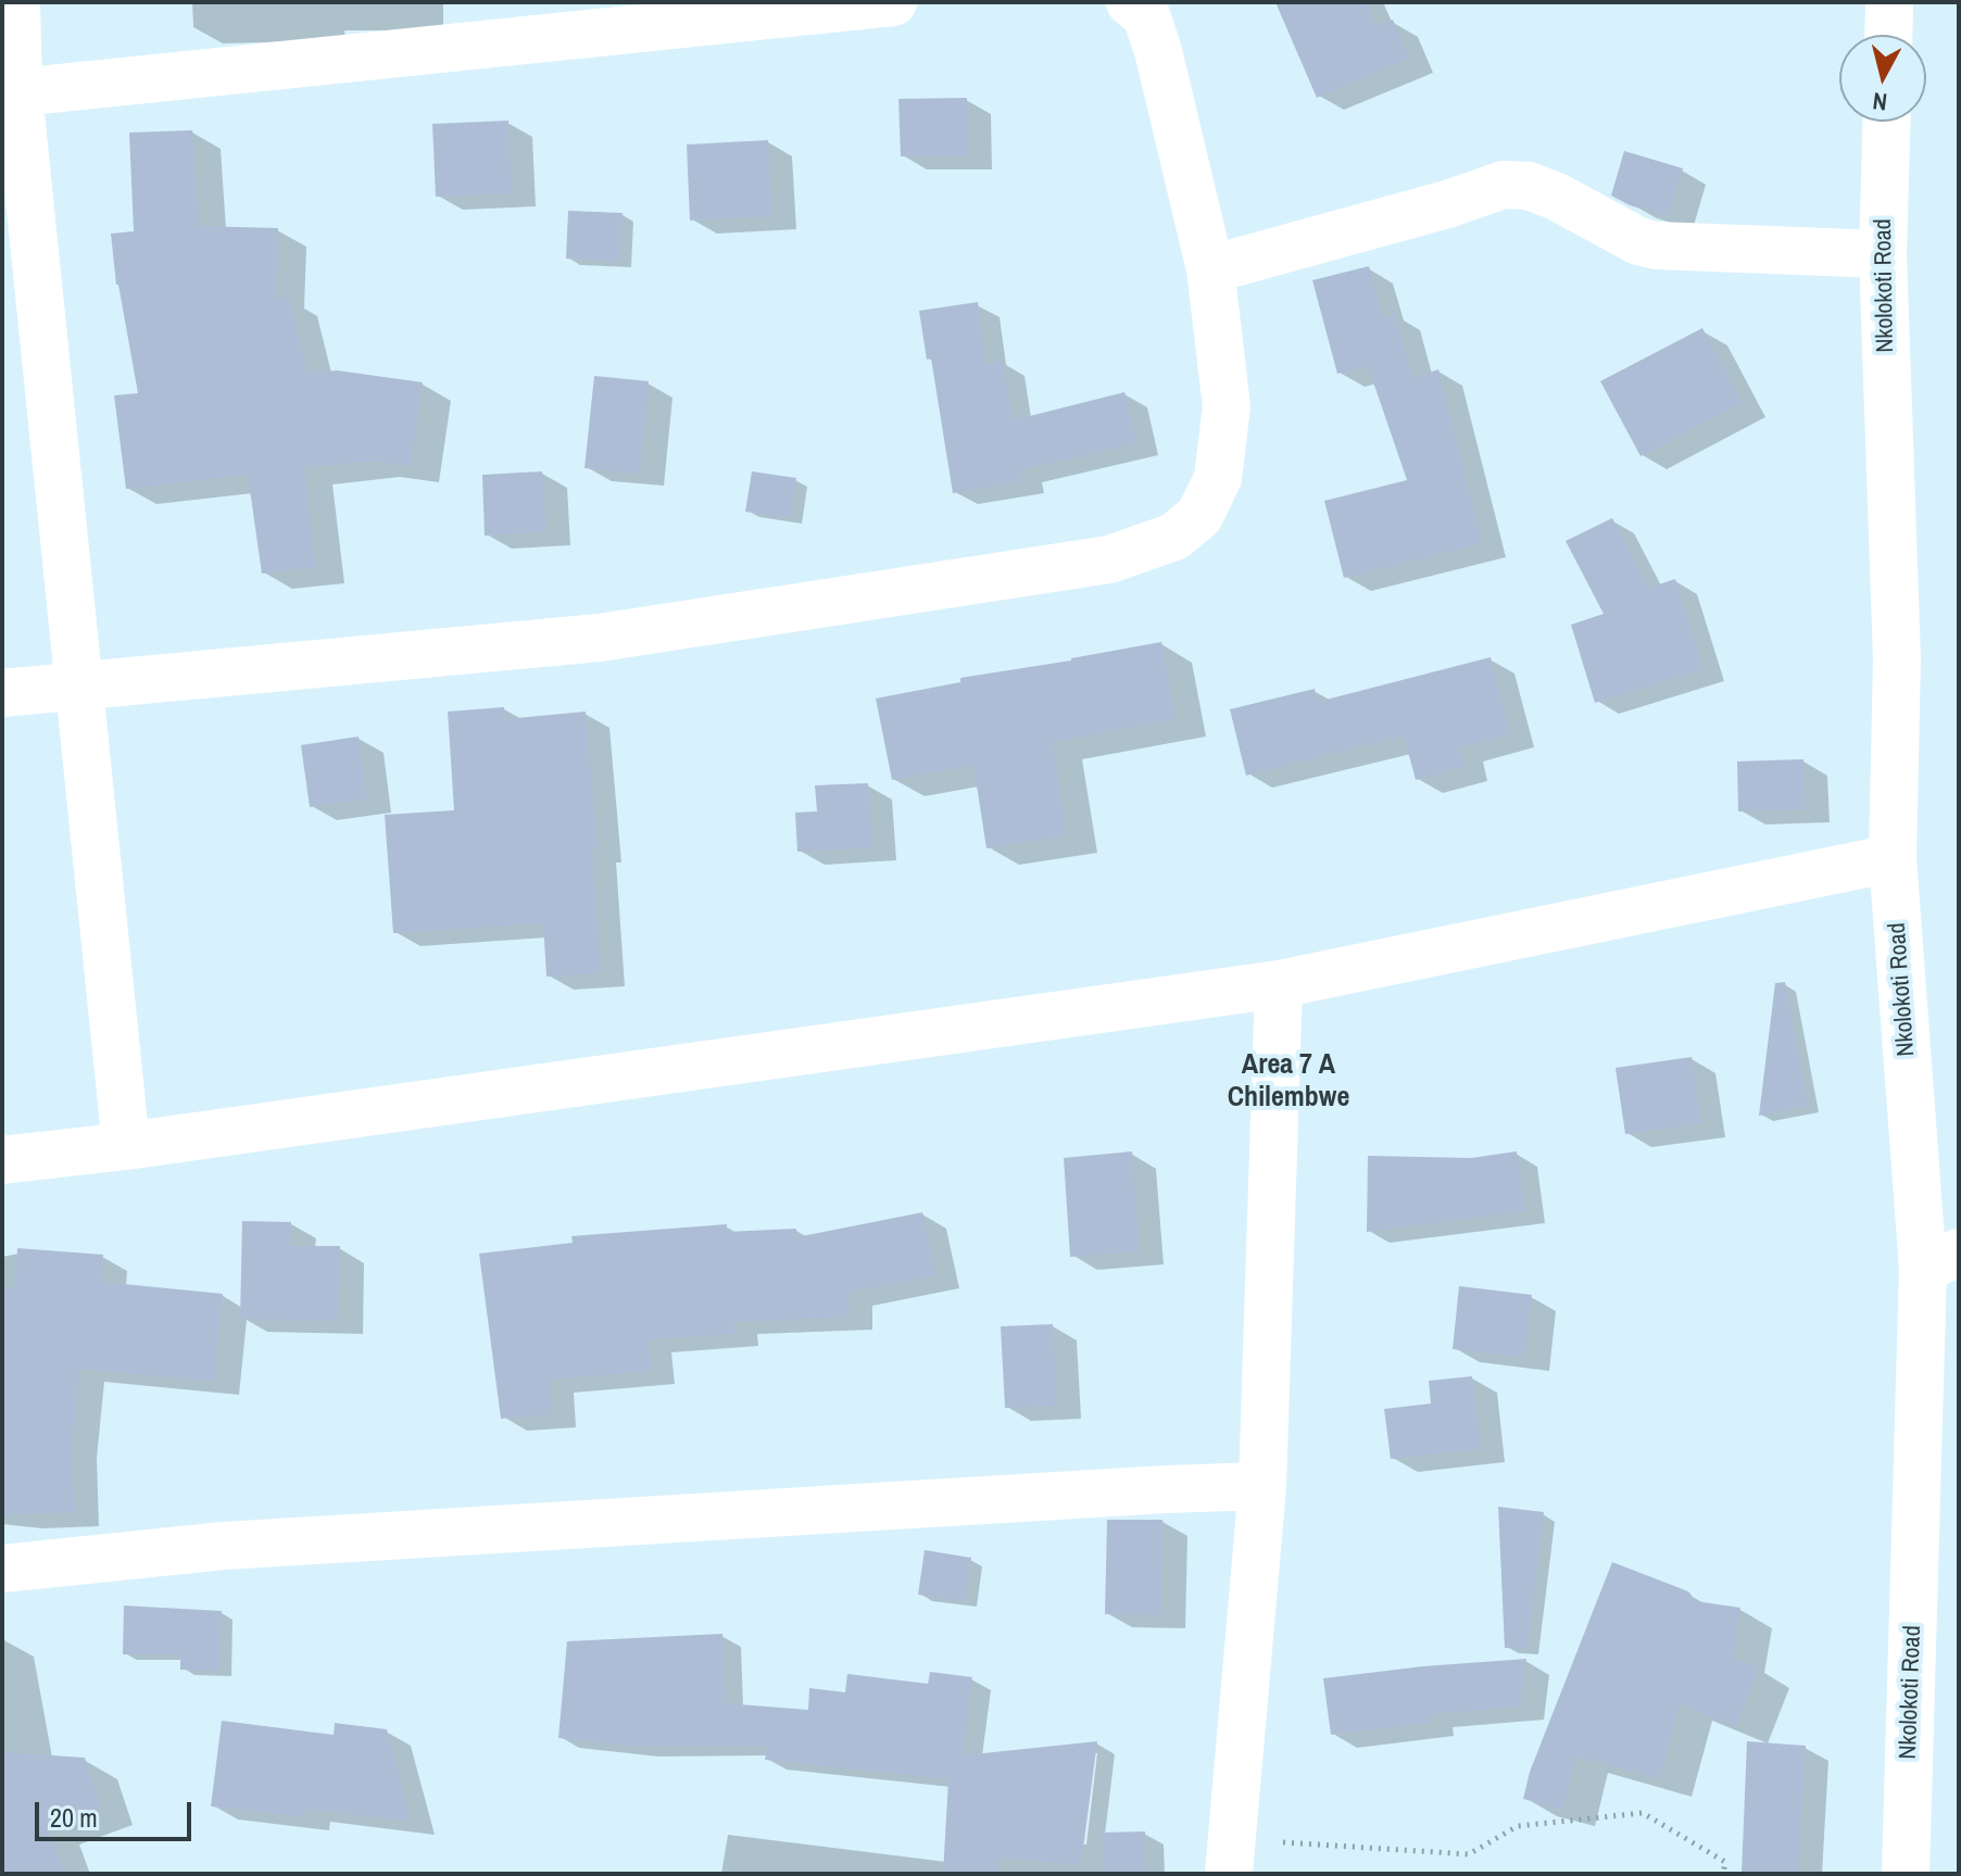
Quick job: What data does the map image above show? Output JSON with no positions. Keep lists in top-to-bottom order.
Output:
{
  "streets": {
    "street": ["Nkolokoti Road"]
  },
  "districts": ["Area 7 A Chilembwe"],
  "scale_bar": "20 m",
  "north": "bottom"
}
